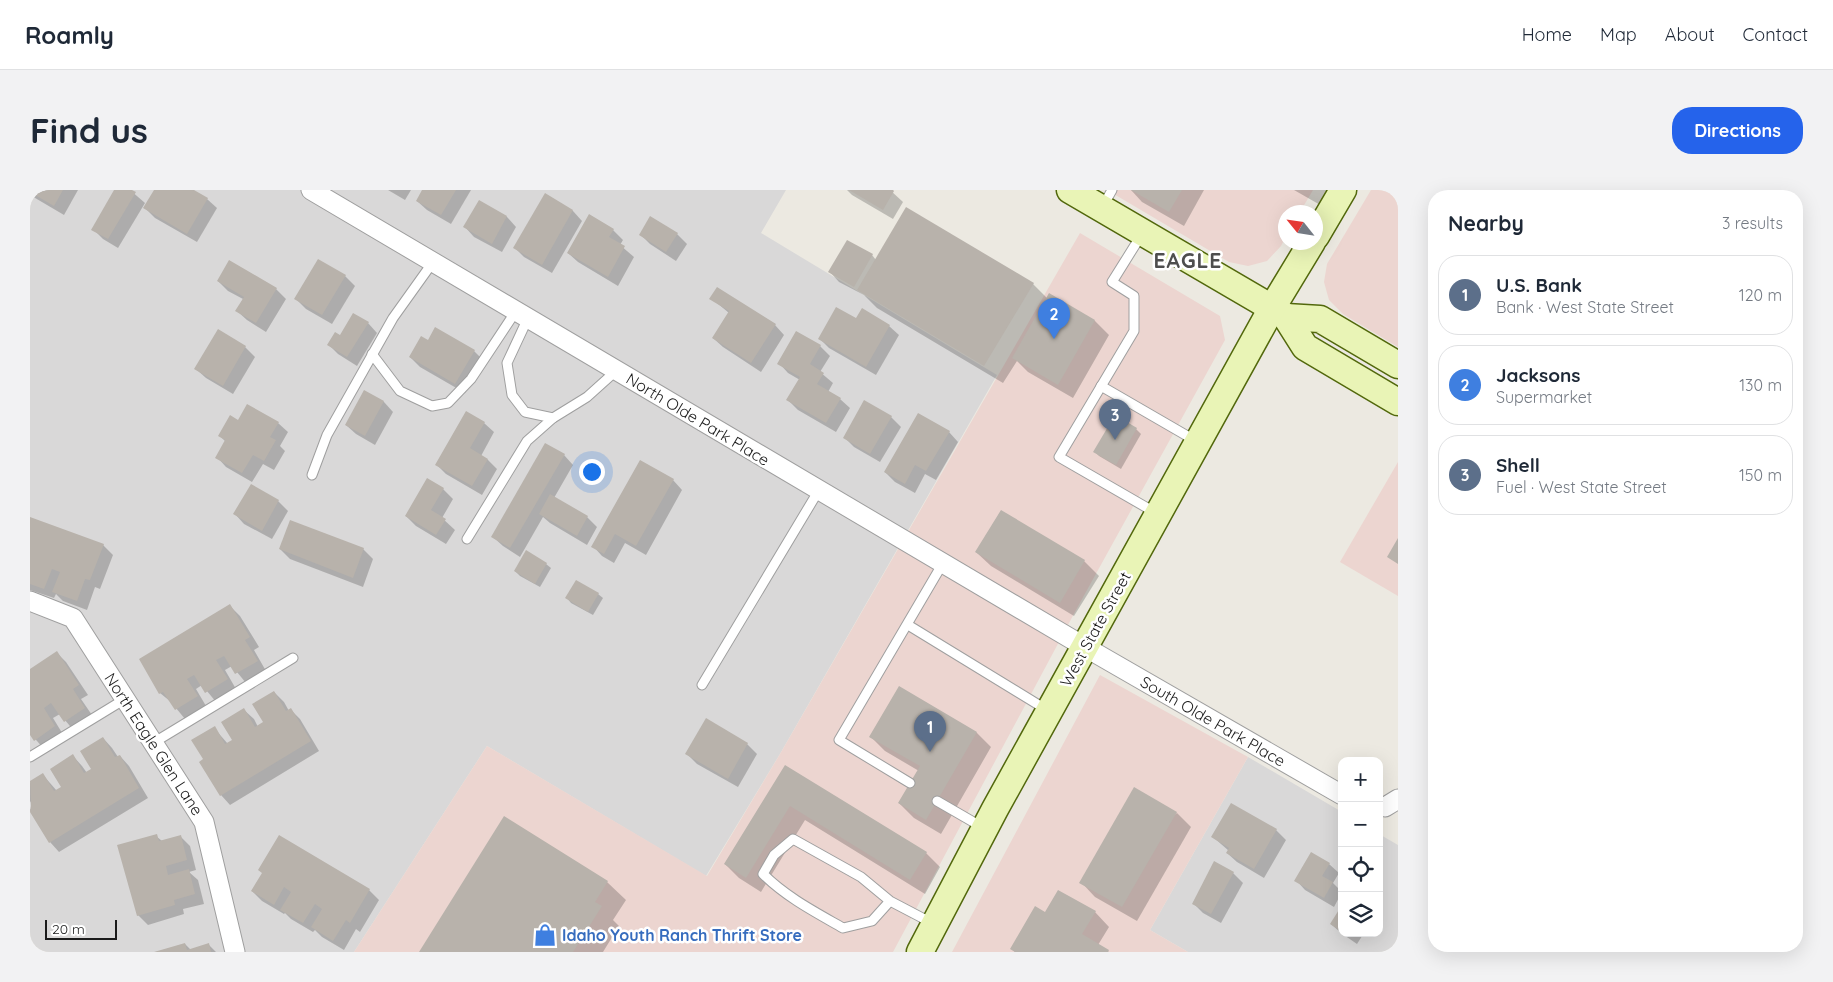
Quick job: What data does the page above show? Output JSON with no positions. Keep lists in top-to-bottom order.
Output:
{
  "streets": {
    "main road": ["West State Street"],
    "street": ["North Olde Park Place", "South Olde Park Place", "North Eagle Glen Lane"]
  },
  "crossings": [
    ["North Olde Park Place", "West State Street"],
    ["North Olde Park Place", "South Olde Park Place"],
    ["West State Street", "South Olde Park Place"]
  ],
  "districts": ["EAGLE"],
  "places": {
    "shop": ["Idaho Youth Ranch Thrift Store"]
  },
  "scale_bar": "20 m",
  "north": "top left",
  "page": {
    "header": "Roamly",
    "nav": [
      "Home",
      "Map",
      "About",
      "Contact"
    ],
    "buttons": "Directions",
    "title": "Find us",
    "heading": ["Nearby", "3 results"],
    "list": [
      {
        "mark": "1",
        "name": "U.S. Bank",
        "note": "Bank · West State Street",
        "value": "120 m"
      },
      {
        "mark": "2",
        "name": "Jacksons",
        "note": "Supermarket",
        "value": "130 m"
      },
      {
        "mark": "3",
        "name": "Shell",
        "note": "Fuel · West State Street",
        "value": "150 m"
      }
    ],
    "pins": ["2", "3", "1"],
    "map_buttons": ["+", "−"],
    "scale": "20 m"
  }
}
